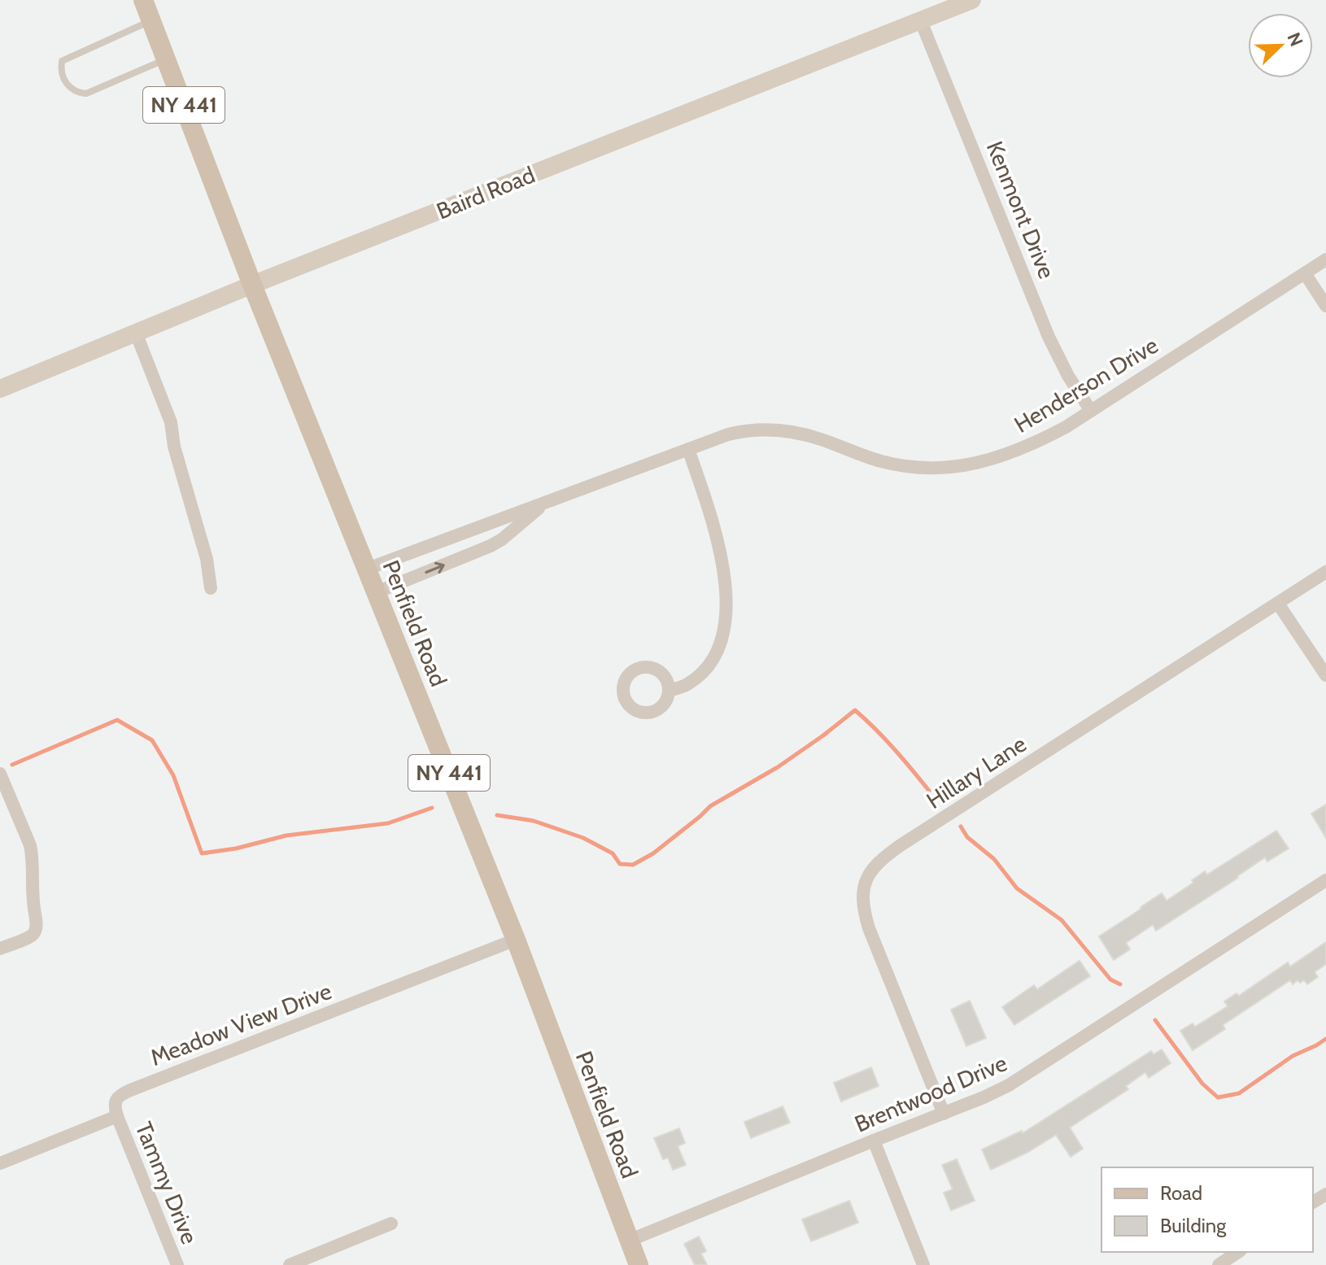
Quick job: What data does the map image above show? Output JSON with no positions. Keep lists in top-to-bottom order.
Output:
{
  "streets": {
    "main road": ["NY 441", "Penfield Road"],
    "street": [
      "Baird Road",
      "Kenmont Drive",
      "Henderson Drive",
      "Hillary Lane",
      "Meadow View Drive",
      "Brentwood Drive",
      "Tammy Drive"
    ]
  },
  "crossings": [
    ["Baird Road", "Kenmont Drive"],
    ["Baird Road", "Penfield Road"],
    ["Kenmont Drive", "Henderson Drive"],
    ["Henderson Drive", "Penfield Road"],
    ["Penfield Road", "Meadow View Drive"],
    ["Penfield Road", "Brentwood Drive"],
    ["Hillary Lane", "Brentwood Drive"],
    ["Meadow View Drive", "Tammy Drive"]
  ],
  "legend": ["Road", "Building"],
  "north": "top right"
}
